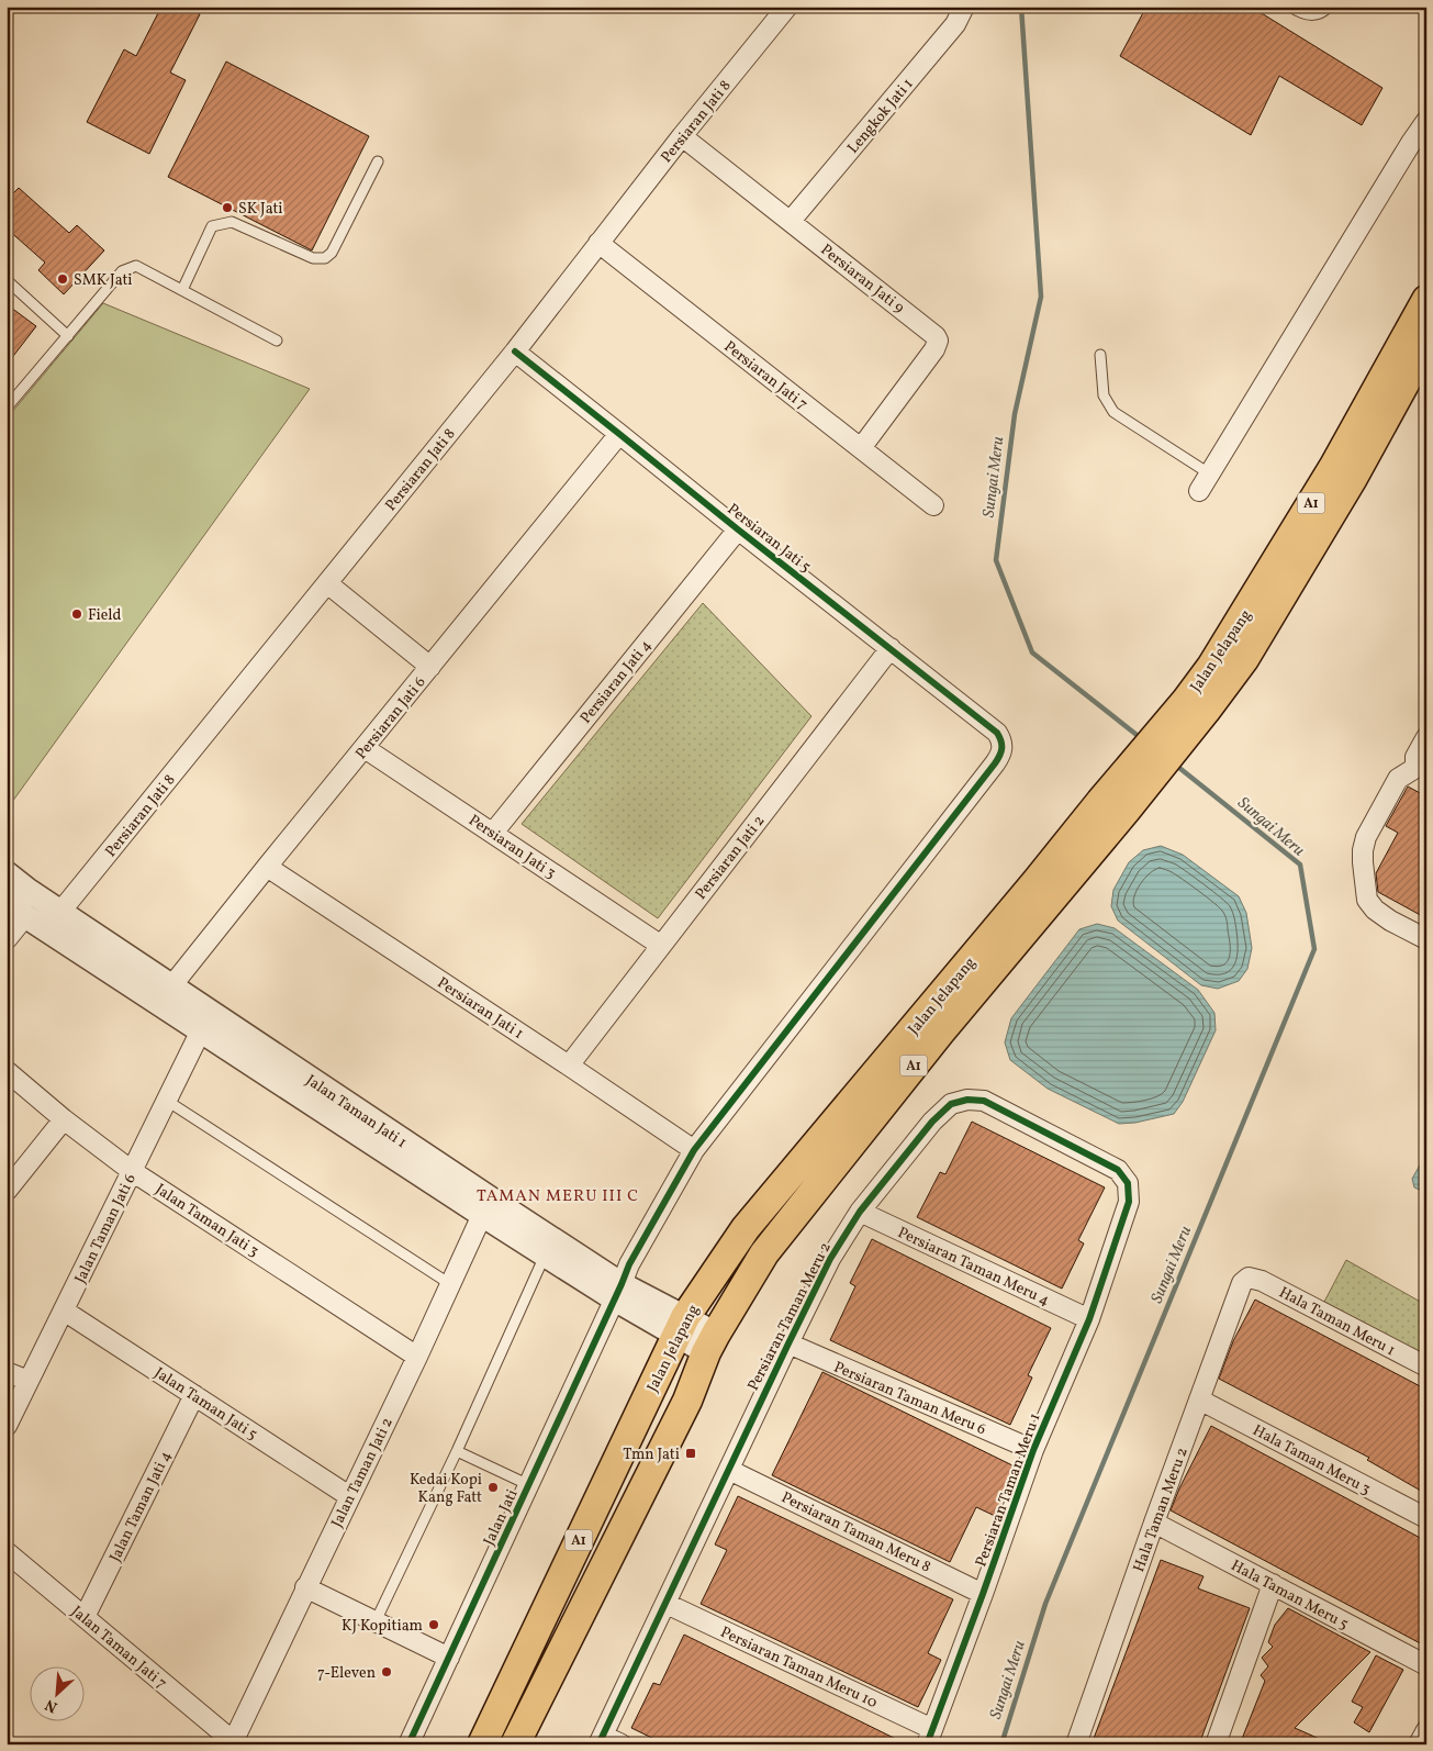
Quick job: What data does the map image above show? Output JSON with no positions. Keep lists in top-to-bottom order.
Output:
{
  "streets": {
    "main road": ["A1", "Jalan Jelapang"],
    "street": [
      "Lengkok Jati 1",
      "Persiaran Jati 8",
      "Persiaran Jati 9",
      "Persiaran Jati 7",
      "Persiaran Jati 5",
      "Persiaran Jati 4",
      "Persiaran Jati 6",
      "Persiaran Jati 3",
      "Persiaran Jati 2",
      "Persiaran Jati 1",
      "Jalan Taman Jati 1",
      "Jalan Taman Jati 3",
      "Jalan Taman Jati 6",
      "Persiaran Taman Meru 4",
      "Persiaran Taman Meru 2",
      "Hala Taman Meru 1",
      "Persiaran Taman Meru 6",
      "Jalan Taman Jati 5",
      "Hala Taman Meru 3",
      "Jalan Taman Jati 2",
      "Persiaran Taman Meru 1",
      "Jalan Taman Jati 4",
      "Hala Taman Meru 2",
      "Jalan Jati",
      "Persiaran Taman Meru 8",
      "Hala Taman Meru 5",
      "Jalan Taman Jati 7",
      "Persiaran Taman Meru 10"
    ]
  },
  "crossings": [
    ["Lengkok Jati 1", "Persiaran Jati 9"],
    ["Persiaran Jati 8", "Persiaran Jati 9"],
    ["Persiaran Jati 8", "Persiaran Jati 7"],
    ["Persiaran Jati 8", "Persiaran Jati 5"],
    ["Persiaran Jati 8", "Jalan Taman Jati 1"],
    ["Persiaran Jati 9", "Persiaran Jati 7"],
    ["Persiaran Jati 5", "Persiaran Jati 4"],
    ["Persiaran Jati 5", "Persiaran Jati 6"],
    ["Persiaran Jati 5", "Persiaran Jati 2"],
    ["Persiaran Jati 5", "Jalan Jati"],
    ["Jalan Jelapang", "Jalan Taman Jati 1"],
    ["Persiaran Jati 4", "Persiaran Jati 3"],
    ["Persiaran Jati 6", "Persiaran Jati 3"],
    ["Persiaran Jati 6", "Persiaran Jati 1"],
    ["Persiaran Jati 6", "Jalan Taman Jati 1"],
    ["Persiaran Jati 3", "Persiaran Jati 2"],
    ["Persiaran Jati 2", "Persiaran Jati 1"],
    ["Persiaran Jati 1", "Jalan Jati"],
    ["Jalan Taman Jati 1", "Jalan Taman Jati 6"],
    ["Jalan Taman Jati 1", "Jalan Taman Jati 2"],
    ["Jalan Taman Jati 1", "Jalan Jati"],
    ["Jalan Taman Jati 3", "Jalan Taman Jati 6"],
    ["Jalan Taman Jati 3", "Jalan Taman Jati 2"],
    ["Jalan Taman Jati 6", "Jalan Taman Jati 5"],
    ["Persiaran Taman Meru 4", "Persiaran Taman Meru 2"],
    ["Persiaran Taman Meru 4", "Persiaran Taman Meru 1"],
    ["Persiaran Taman Meru 2", "Persiaran Taman Meru 6"],
    ["Persiaran Taman Meru 2", "Persiaran Taman Meru 1"],
    ["Persiaran Taman Meru 2", "Persiaran Taman Meru 8"],
    ["Persiaran Taman Meru 2", "Persiaran Taman Meru 10"],
    ["Hala Taman Meru 1", "Hala Taman Meru 2"],
    ["Persiaran Taman Meru 6", "Persiaran Taman Meru 1"],
    ["Jalan Taman Jati 5", "Jalan Taman Jati 2"],
    ["Jalan Taman Jati 5", "Jalan Taman Jati 4"],
    ["Hala Taman Meru 3", "Hala Taman Meru 2"],
    ["Jalan Taman Jati 2", "Jalan Taman Jati 7"],
    ["Persiaran Taman Meru 1", "Persiaran Taman Meru 8"],
    ["Persiaran Taman Meru 1", "Persiaran Taman Meru 10"],
    ["Jalan Taman Jati 4", "Jalan Taman Jati 7"],
    ["Hala Taman Meru 2", "Hala Taman Meru 5"]
  ],
  "districts": ["TAMAN MERU III C"],
  "water": ["Sungai Meru"],
  "places": {
    "other": [
      "SK Jati",
      "SMK Jati",
      "Field",
      "Kedai Kopi Kang Fatt",
      "KJ Kopitiam",
      "7-Eleven"
    ],
    "transit": ["Tmn Jati"]
  },
  "north": "bottom left"
}
